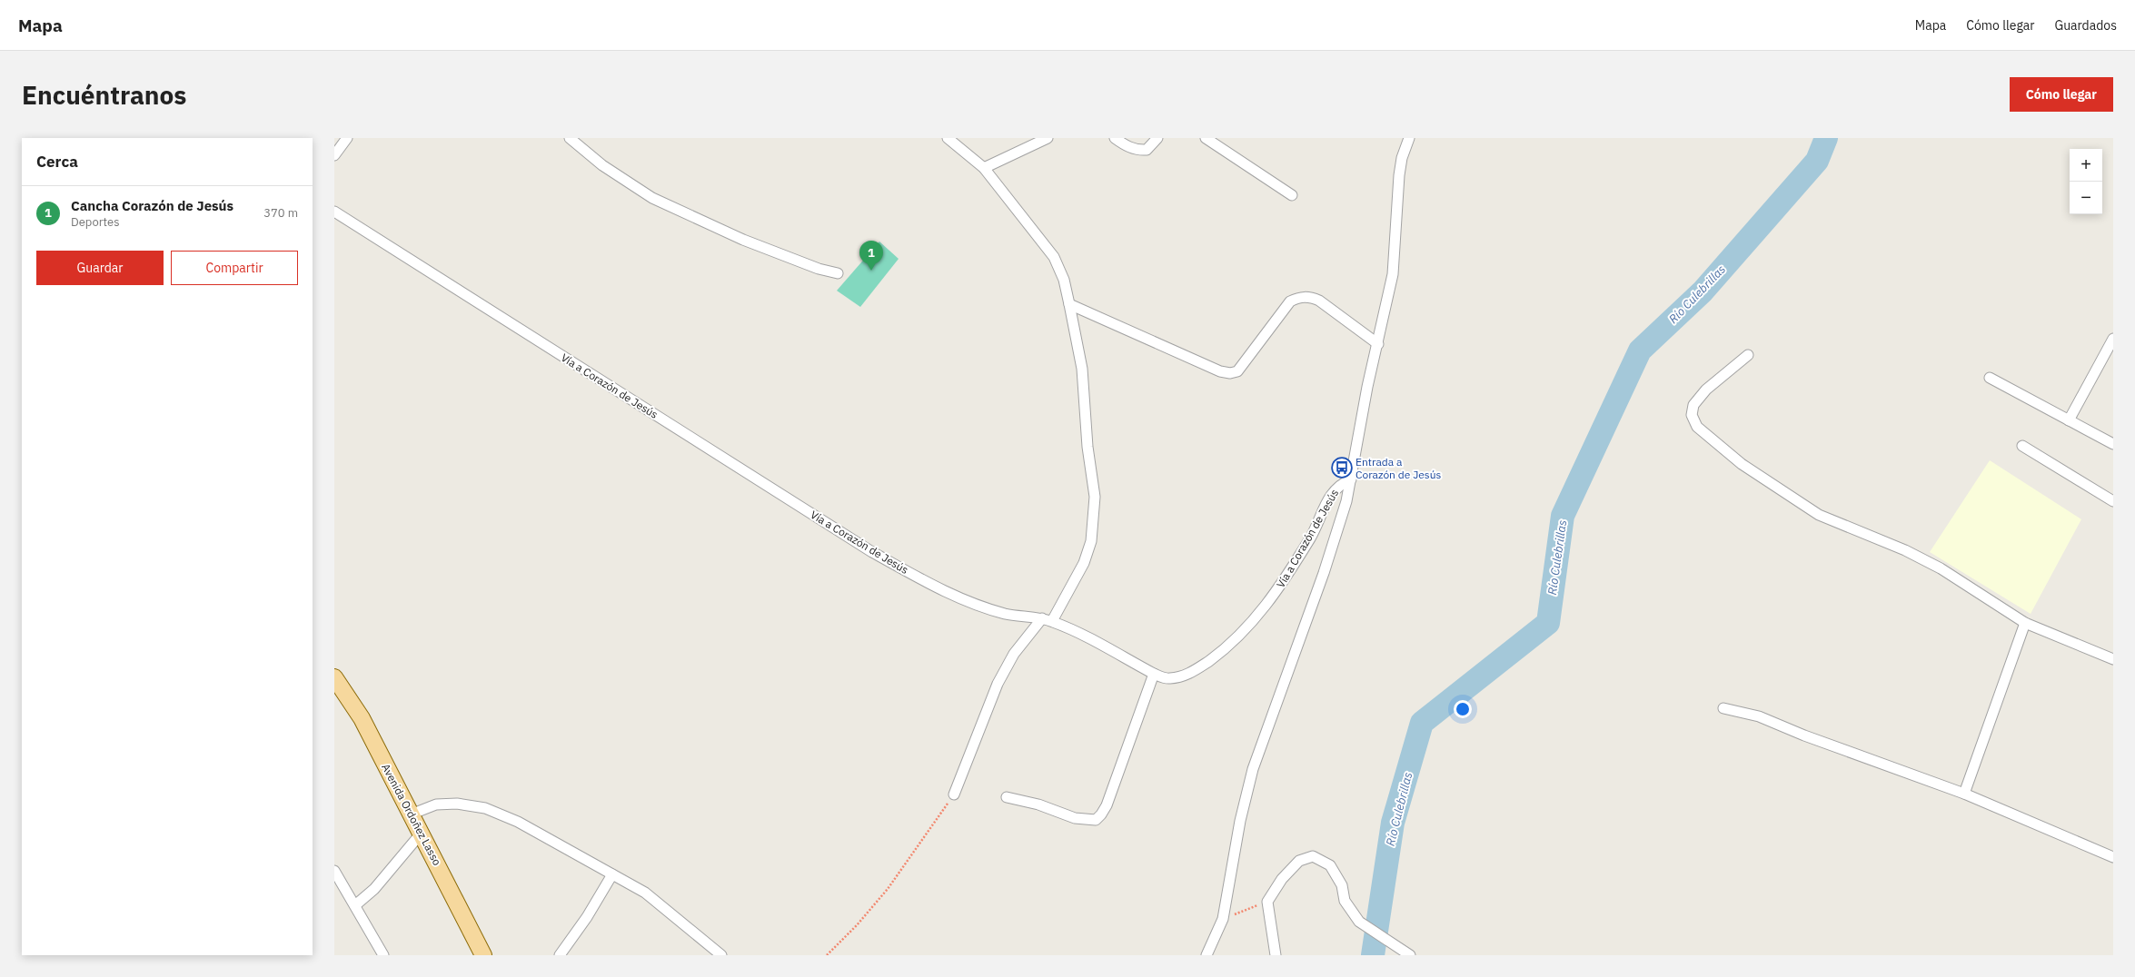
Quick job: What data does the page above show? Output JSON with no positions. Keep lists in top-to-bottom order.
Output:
{
  "streets": {
    "main road": ["Avenida Ordoñez Lasso"],
    "street": ["Vía a Corazón de Jesús"]
  },
  "water": ["Río Culebrillas"],
  "places": {
    "bus stop": ["Entrada a Corazón de Jesús"]
  },
  "page": {
    "header": "Mapa",
    "nav": ["Mapa", "Cómo llegar", "Guardados"],
    "buttons": [
      "Cómo llegar",
      ["Guardar", "Compartir"]
    ],
    "title": "Encuéntranos",
    "heading": "Cerca",
    "map_buttons": ["+", "−"],
    "list": [
      {
        "mark": "1",
        "name": "Cancha Corazón de Jesús",
        "note": "Deportes",
        "value": "370 m"
      }
    ],
    "pins": "1"
  }
}
